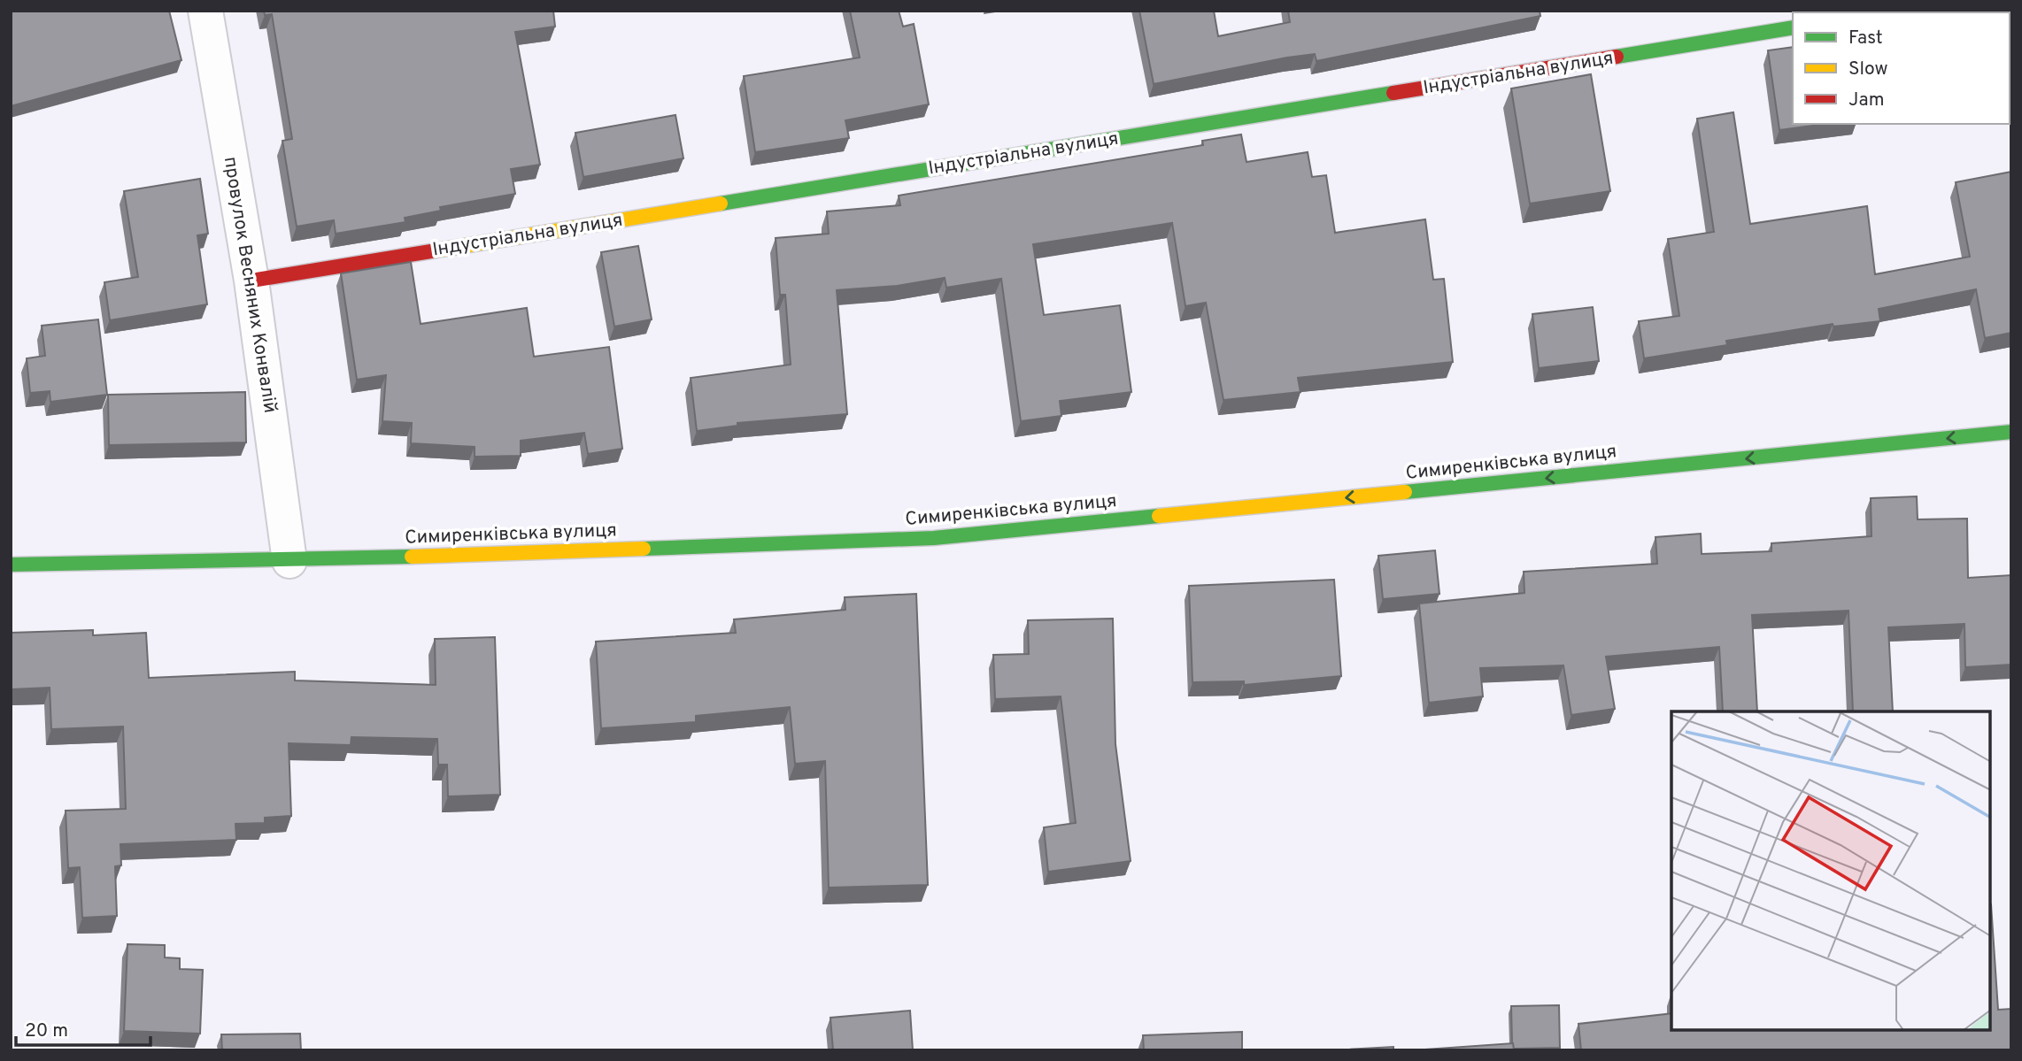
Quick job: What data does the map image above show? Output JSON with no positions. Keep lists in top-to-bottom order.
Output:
{
  "streets": {
    "main road": ["Індустріальна вулиця", "Симиренківська вулиця"],
    "street": ["провулок Весняних Конвалій"]
  },
  "crossings": [
    ["Індустріальна вулиця", "провулок Весняних Конвалій"],
    ["провулок Весняних Конвалій", "Симиренківська вулиця"]
  ],
  "one_way": ["Симиренківська вулиця"],
  "legend": ["Fast", "Slow", "Jam"],
  "scale_bar": "20 m"
}
